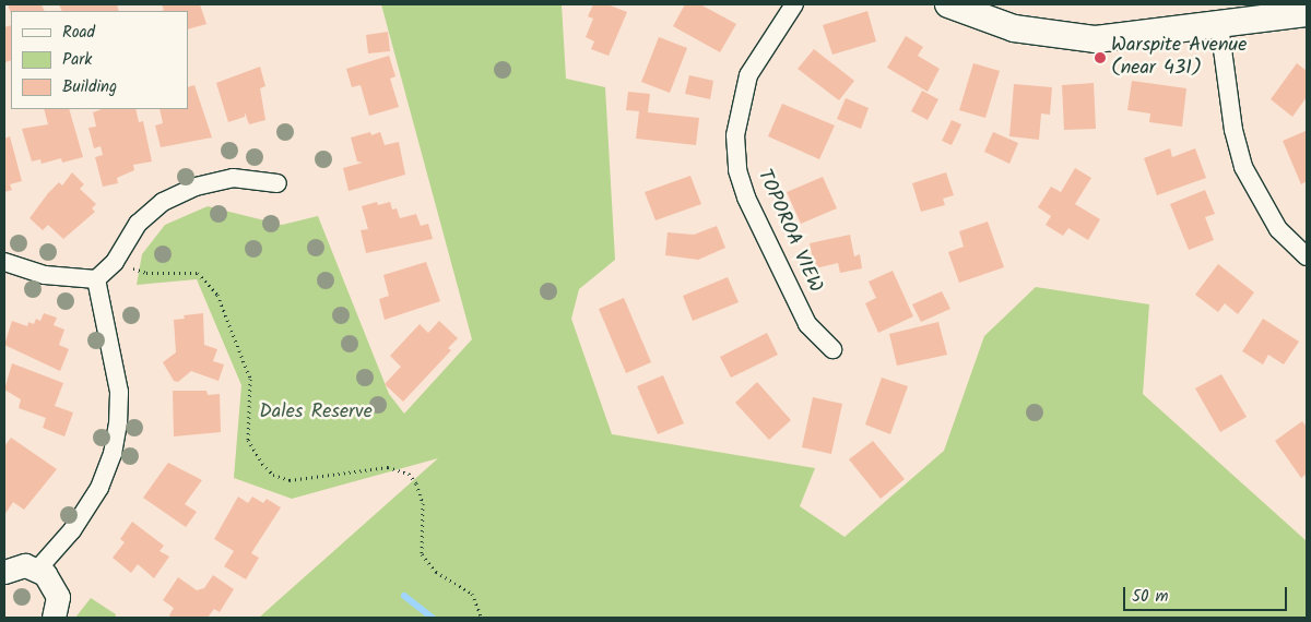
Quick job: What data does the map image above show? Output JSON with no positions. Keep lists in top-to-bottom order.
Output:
{
  "streets": {
    "street": ["TOPOROA VIEW"]
  },
  "parks": ["Dales Reserve"],
  "places": ["Warspite Avenue (near 431)"],
  "legend": ["Road", "Park", "Building"],
  "scale_bar": "50 m"
}
